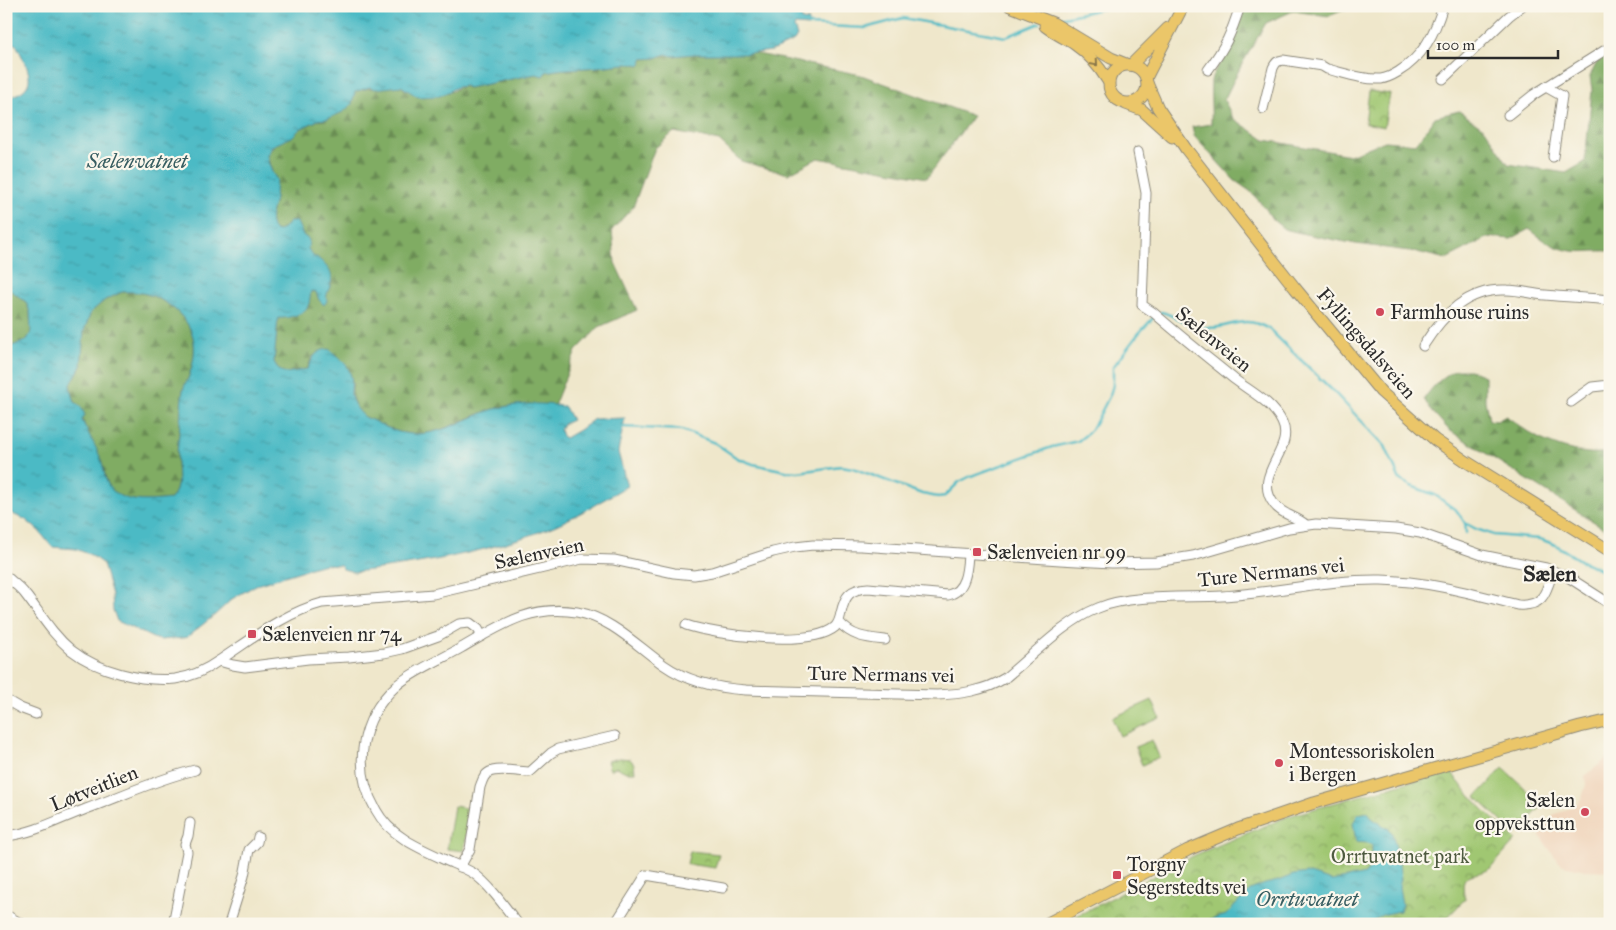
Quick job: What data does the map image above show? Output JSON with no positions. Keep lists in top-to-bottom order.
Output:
{
  "streets": {
    "main road": ["Fyllingsdalsveien"],
    "street": ["Sælenveien", "Ture Nermans vei", "Løtveitlien"]
  },
  "crossings": [
    ["Sælenveien", "Ture Nermans vei"]
  ],
  "districts": ["Sælen"],
  "water": ["Sælenvatnet", "Orrtuvatnet"],
  "parks": ["Orrtuvatnet park"],
  "places": {
    "other": ["Farmhouse ruins", "Montessoriskolen i Bergen", "Sælen oppveksttun"],
    "transit": ["Sælenveien nr 99", "Sælenveien nr 74", "Torgny Segerstedts vei"]
  },
  "scale_bar": "100 m"
}
